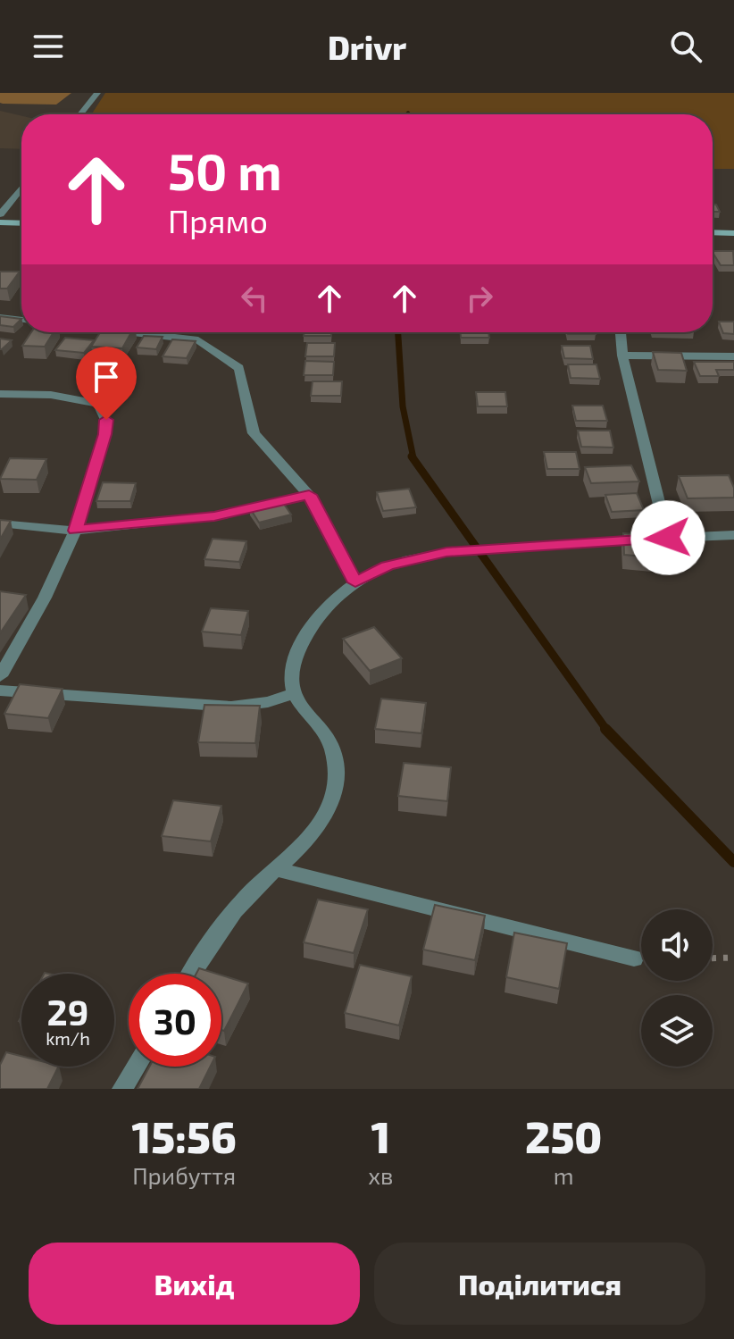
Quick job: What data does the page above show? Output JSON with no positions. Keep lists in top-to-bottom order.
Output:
{
  "page": {
    "header": "Drivr",
    "turn": ["50 m", "Прямо"],
    "speed": "29 km/h",
    "limit": "30",
    "eta": [
      "15:56",
      "Прибуття",
      "1",
      "хв",
      "250",
      "m"
    ],
    "buttons": ["Вихід", "Поділитися"]
  }
}
